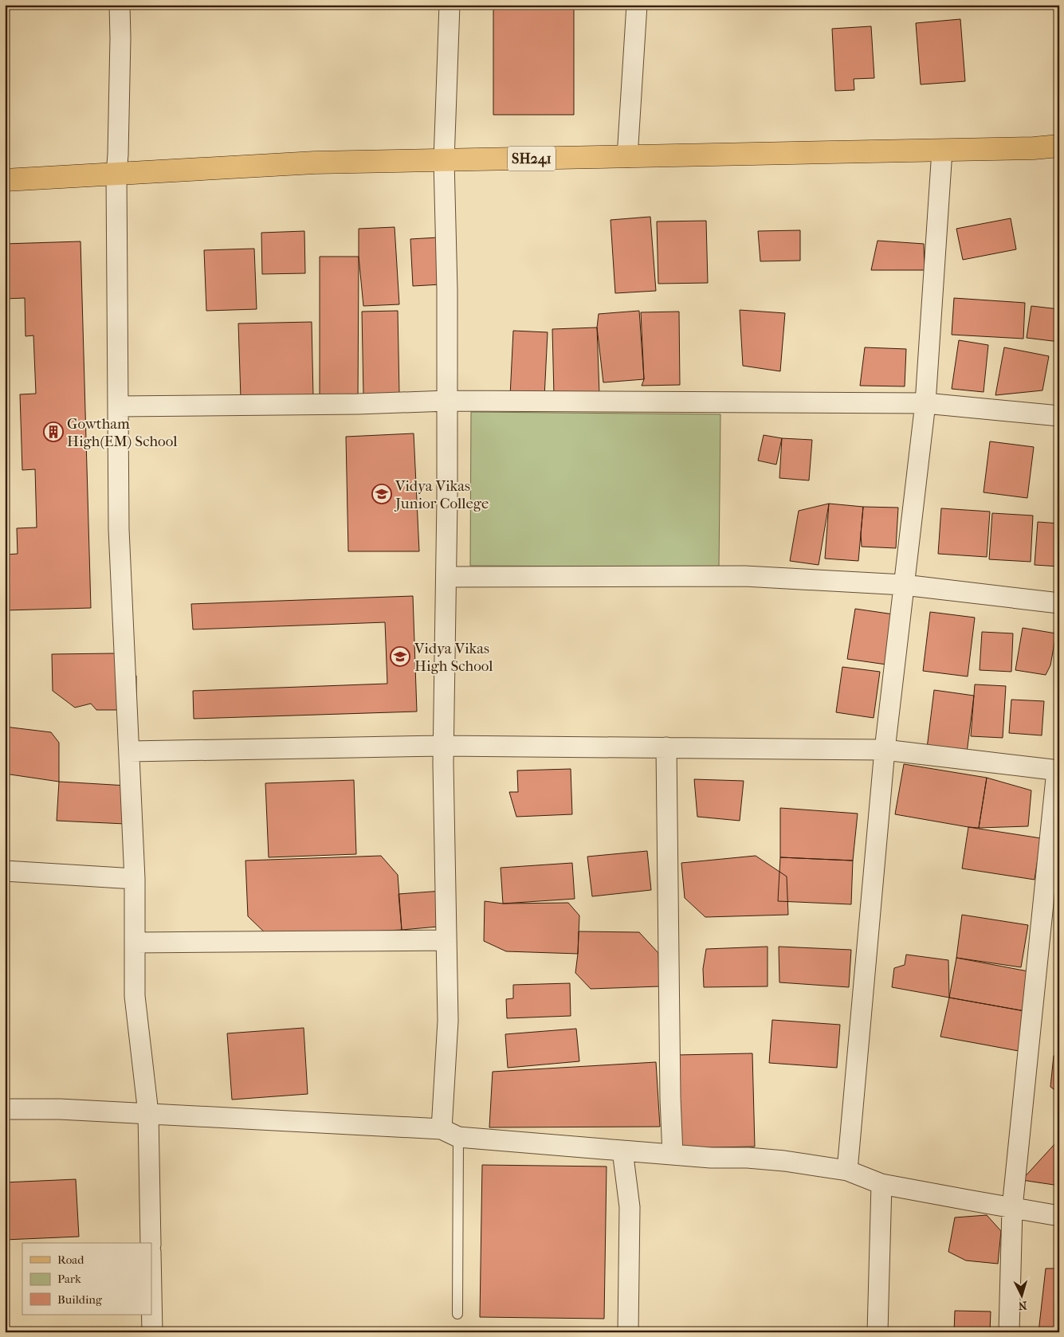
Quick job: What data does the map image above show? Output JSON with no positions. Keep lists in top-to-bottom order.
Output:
{
  "streets": {
    "main road": ["SH241"]
  },
  "places": {
    "building": ["Gowtham High(EM) School"],
    "school or university": ["Vidya Vikas Junior College", "Vidya Vikas High School"]
  },
  "legend": ["Road", "Park", "Building"],
  "north": "bottom"
}
